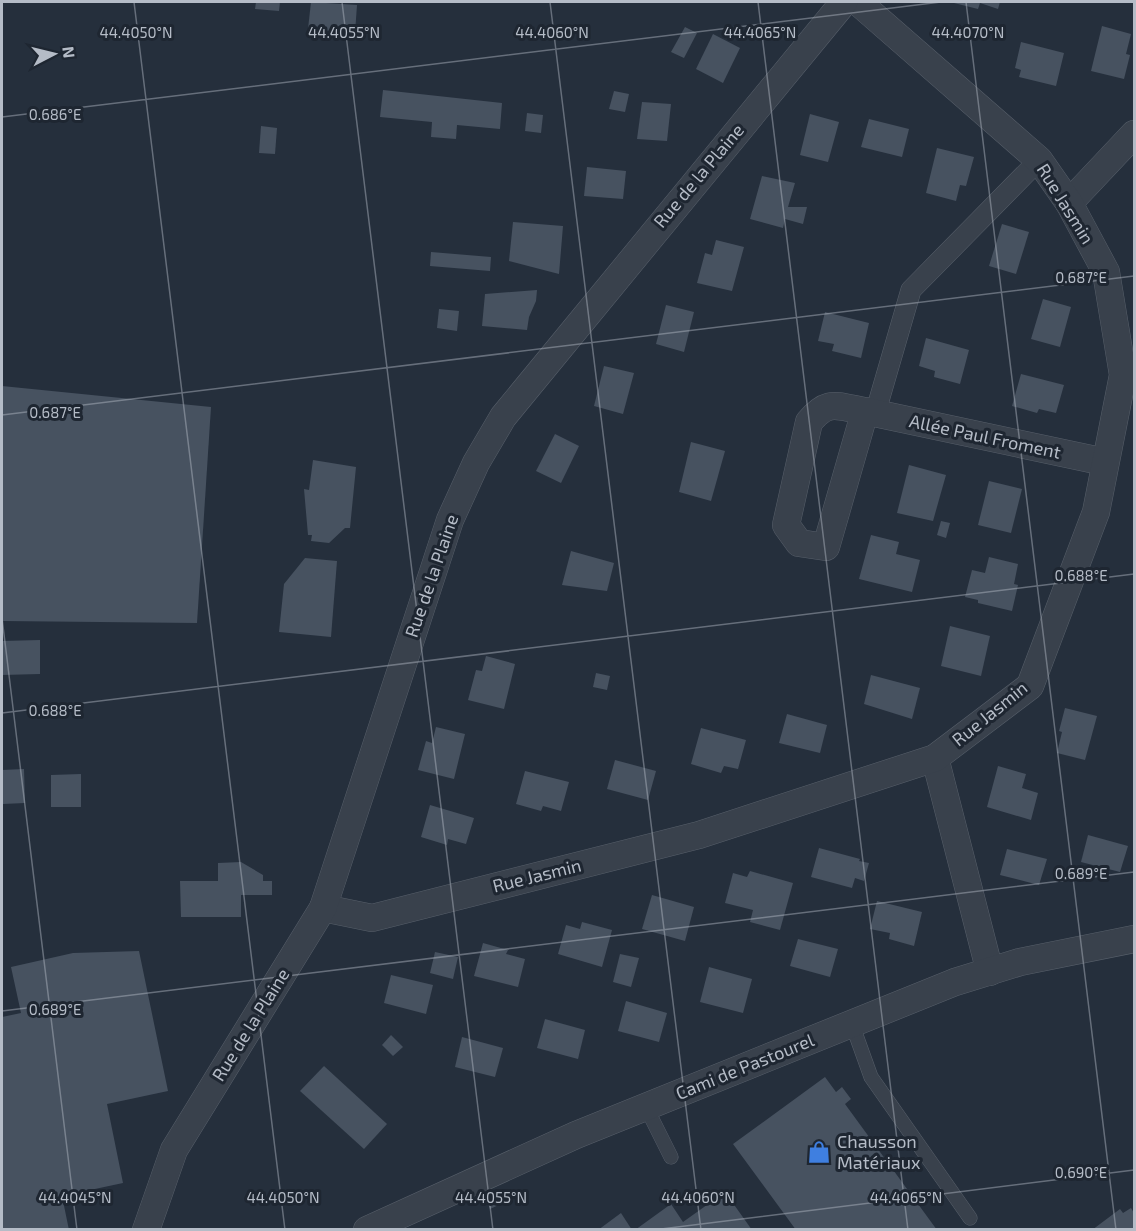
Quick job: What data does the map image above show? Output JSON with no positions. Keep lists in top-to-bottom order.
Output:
{
  "streets": {
    "street": [
      "Rue de la Plaine",
      "Rue Jasmin",
      "Allée Paul Froment",
      "Cami de Pastourel"
    ]
  },
  "crossings": [
    ["Rue de la Plaine", "Rue Jasmin"],
    ["Rue Jasmin", "Allée Paul Froment"]
  ],
  "places": {
    "shop": ["Chausson Matériaux"]
  },
  "north": "right",
  "coordinates": [
    "44.4050°N",
    "44.4055°N",
    "44.4060°N",
    "44.4065°N",
    "44.4070°N",
    "0.686°E",
    "0.687°E",
    "0.688°E",
    "0.689°E",
    "0.690°E",
    "44.4045°N"
  ]
}
